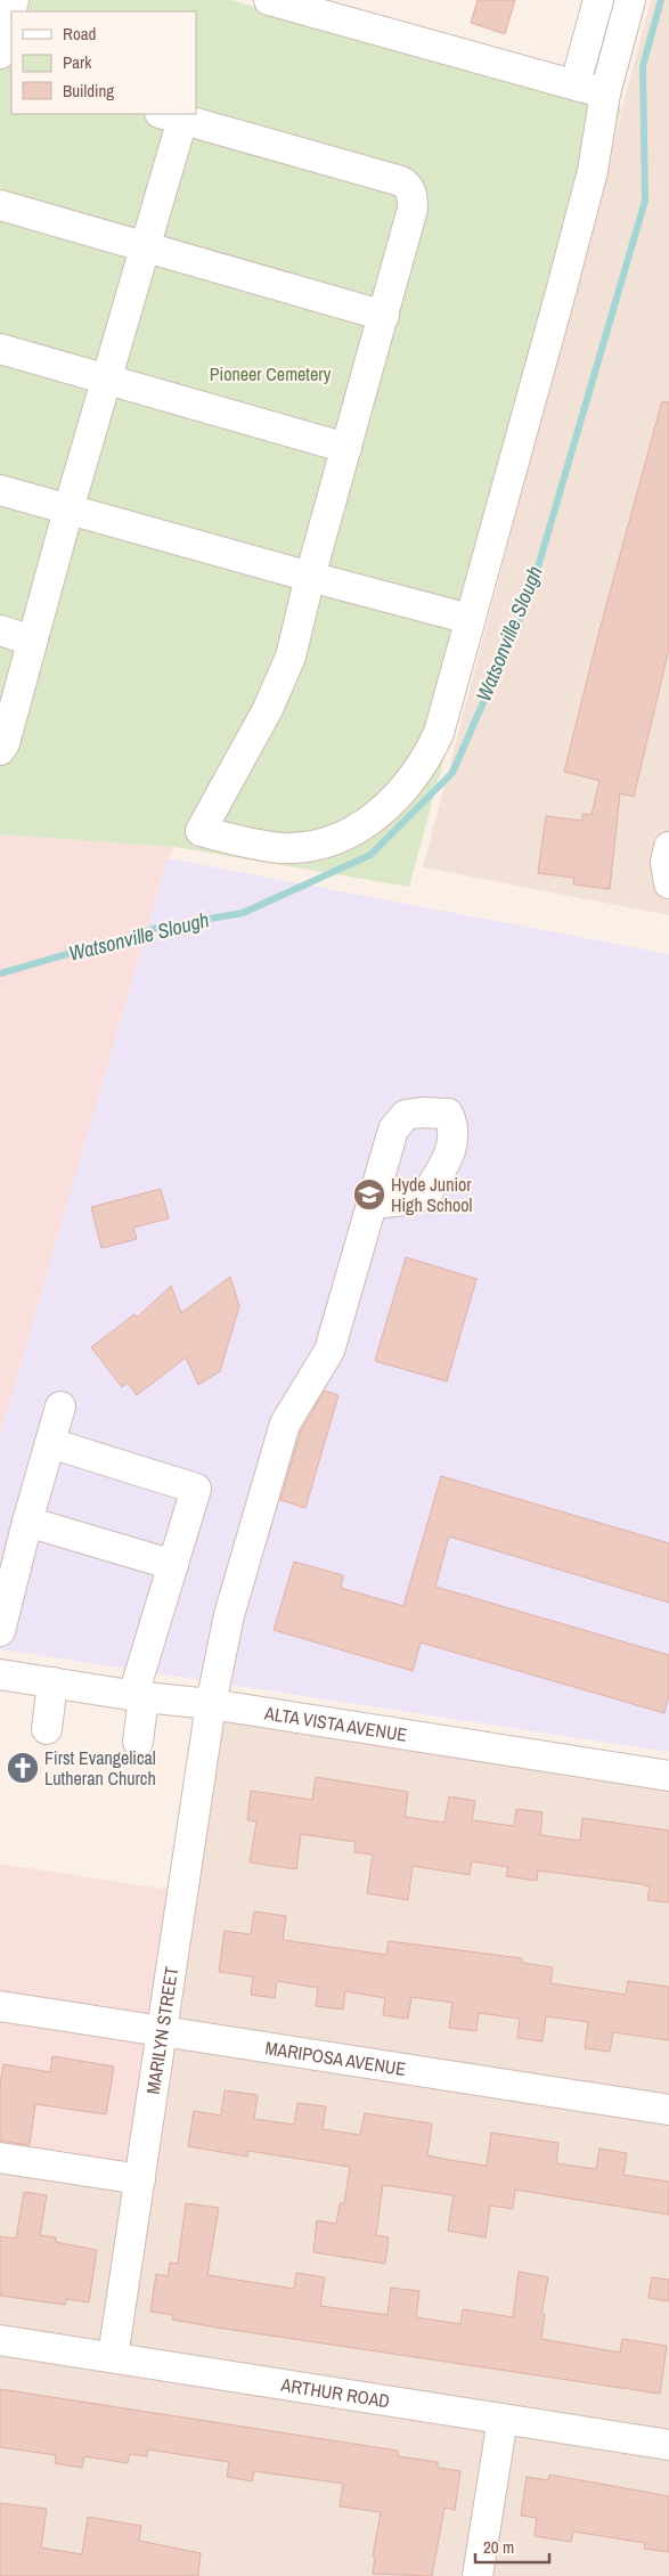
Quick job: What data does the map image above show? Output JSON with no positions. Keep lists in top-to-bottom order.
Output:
{
  "streets": {
    "street": [
      "ALTA VISTA AVENUE",
      "MARILYN STREET",
      "MARIPOSA AVENUE",
      "ARTHUR ROAD"
    ]
  },
  "crossings": [
    ["ALTA VISTA AVENUE", "MARILYN STREET"],
    ["MARILYN STREET", "MARIPOSA AVENUE"],
    ["MARILYN STREET", "ARTHUR ROAD"]
  ],
  "water": ["Watsonville Slough"],
  "parks": ["Pioneer Cemetery"],
  "places": {
    "school or university": ["Hyde Junior High School"],
    "church": ["First Evangelical Lutheran Church"]
  },
  "legend": ["Road", "Park", "Building"],
  "scale_bar": "20 m"
}
